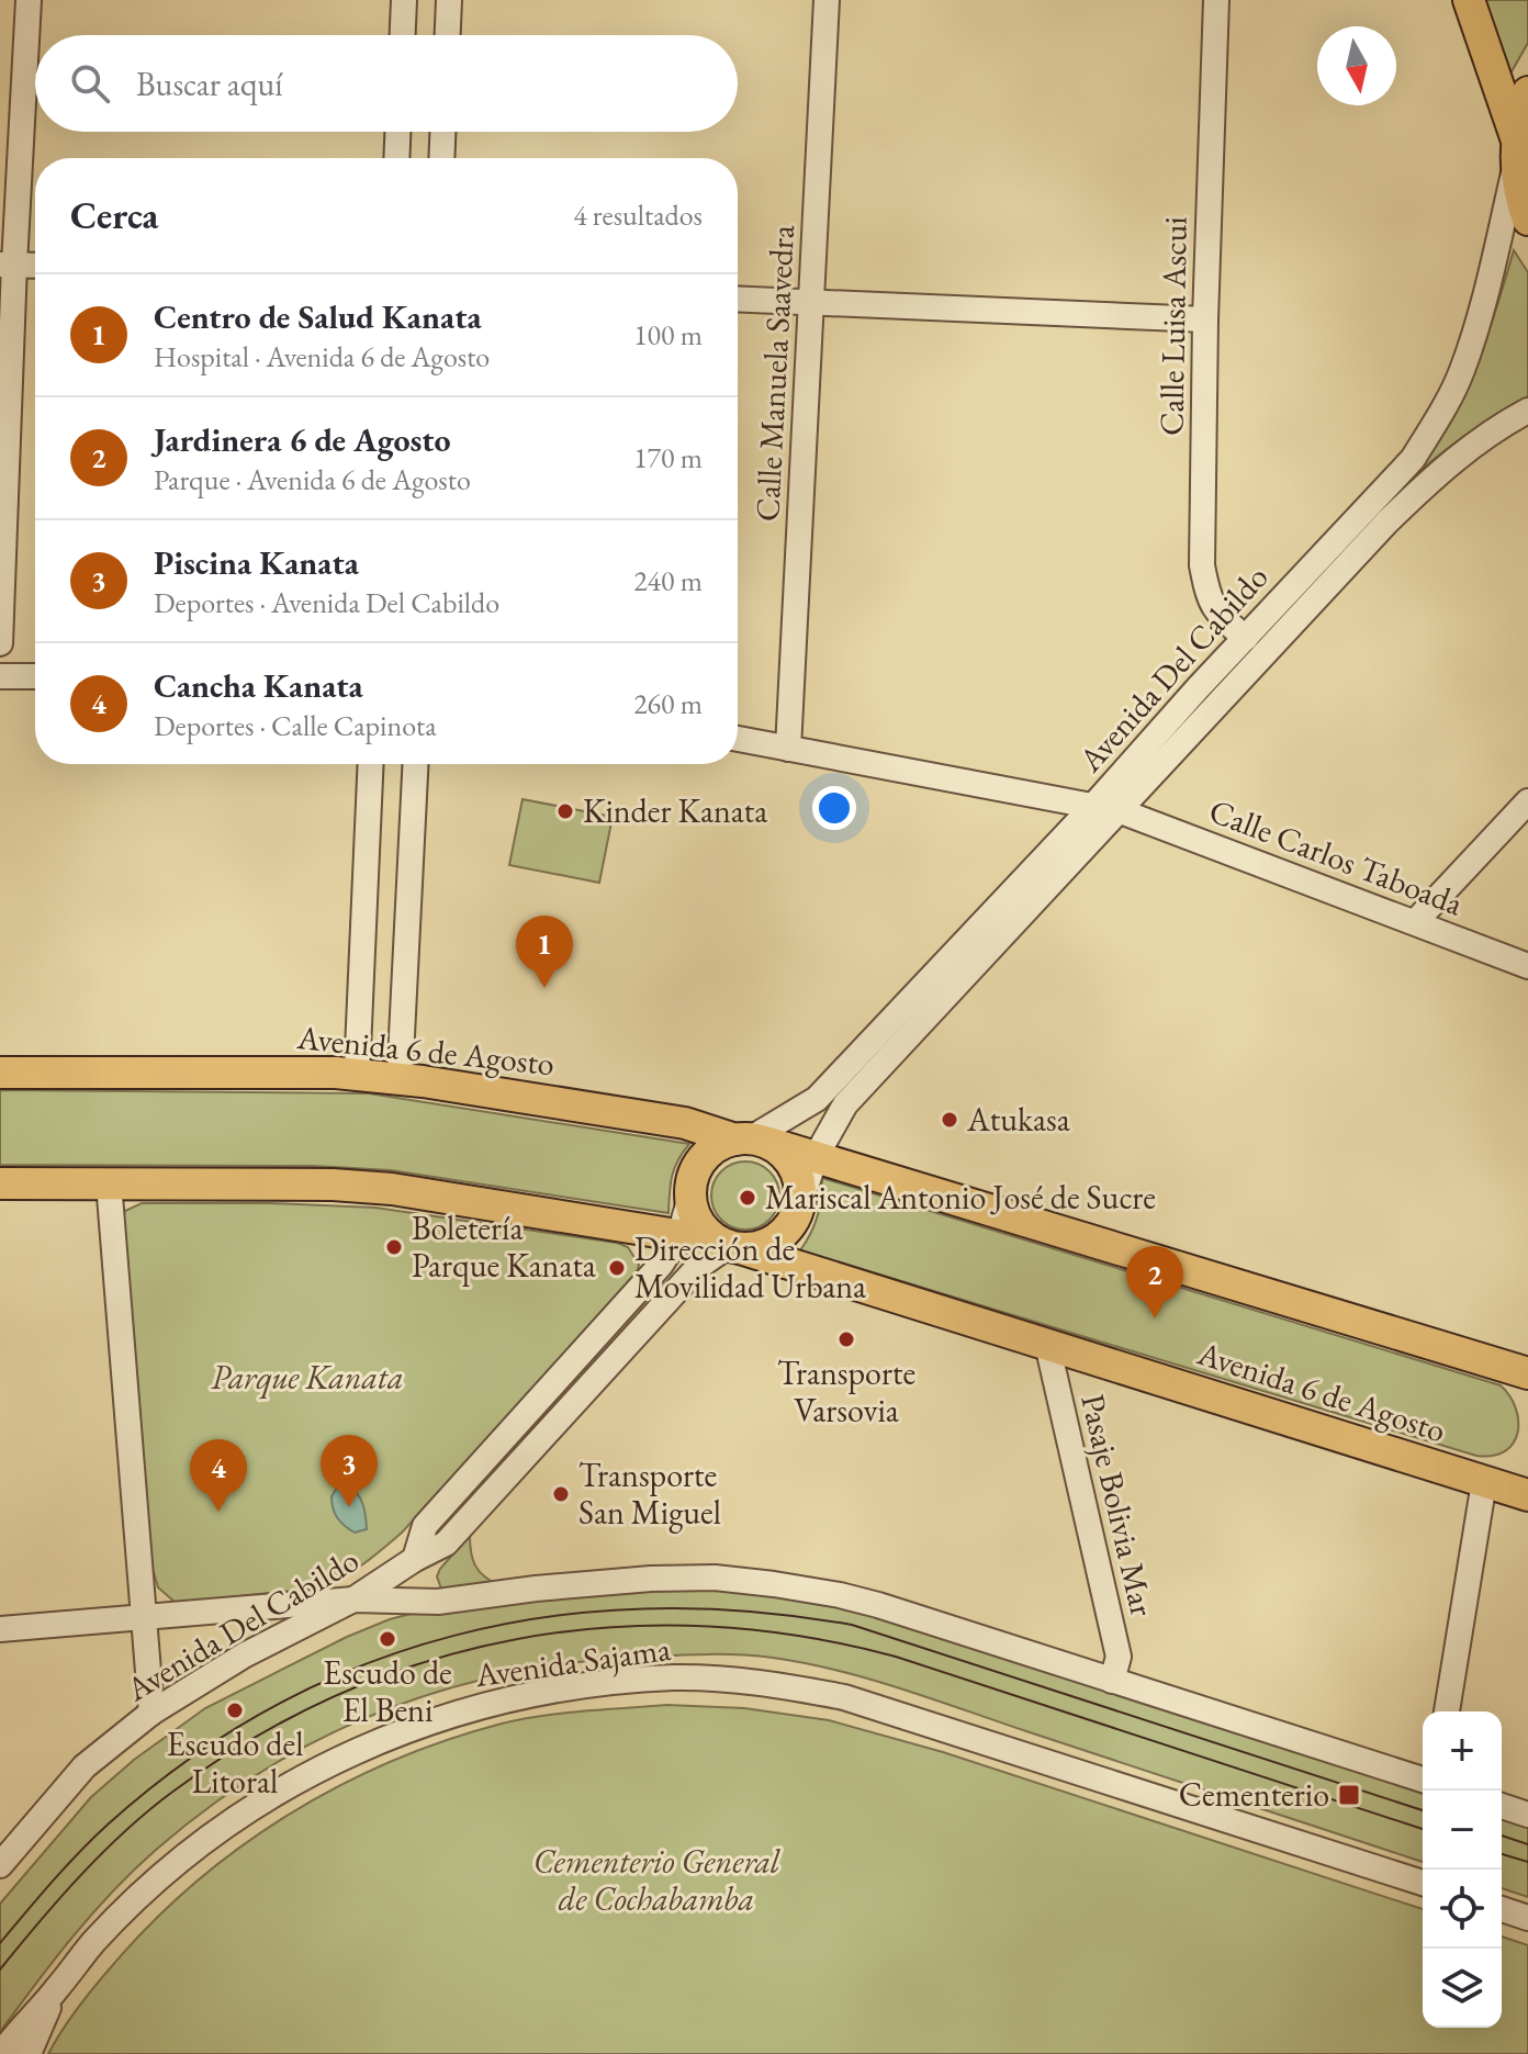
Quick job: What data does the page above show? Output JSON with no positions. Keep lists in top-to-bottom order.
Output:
{
  "streets": {
    "main road": ["Avenida 6 de Agosto"],
    "street": [
      "Calle Luisa Ascui",
      "Calle Manuela Saavedra",
      "Avenida Del Cabildo",
      "Calle Carlos Taboada",
      "Pasaje Bolivia Mar",
      "Avenida Sajama"
    ]
  },
  "crossings": [
    ["Calle Luisa Ascui", "Avenida Del Cabildo"],
    ["Calle Manuela Saavedra", "Calle Carlos Taboada"],
    ["Avenida Del Cabildo", "Calle Carlos Taboada"],
    ["Avenida Del Cabildo", "Avenida 6 de Agosto"],
    ["Avenida 6 de Agosto", "Pasaje Bolivia Mar"]
  ],
  "parks": ["Parque Kanata", "Cementerio General de Cochabamba"],
  "places": {
    "other": [
      "Kinder Kanata",
      "Atukasa",
      "Mariscal Antonio José de Sucre",
      "Boletería Parque Kanata",
      "Dirección de Movilidad Urbana",
      "Transporte Varsovia",
      "Transporte San Miguel",
      "Escudo de El Beni",
      "Escudo del Litoral"
    ],
    "transit": ["Cementerio"]
  },
  "north": "bottom",
  "page": {
    "search": "Buscar aquí",
    "heading": ["Cerca", "4 resultados"],
    "list": [
      {
        "mark": "1",
        "name": "Centro de Salud Kanata",
        "note": "Hospital · Avenida 6 de Agosto",
        "value": "100 m"
      },
      {
        "mark": "2",
        "name": "Jardinera 6 de Agosto",
        "note": "Parque · Avenida 6 de Agosto",
        "value": "170 m"
      },
      {
        "mark": "3",
        "name": "Piscina Kanata",
        "note": "Deportes · Avenida Del Cabildo",
        "value": "240 m"
      },
      {
        "mark": "4",
        "name": "Cancha Kanata",
        "note": "Deportes · Calle Capinota",
        "value": "260 m"
      }
    ],
    "pins": [
      "1",
      "2",
      "3",
      "4"
    ],
    "map_buttons": ["+", "−"]
  }
}
